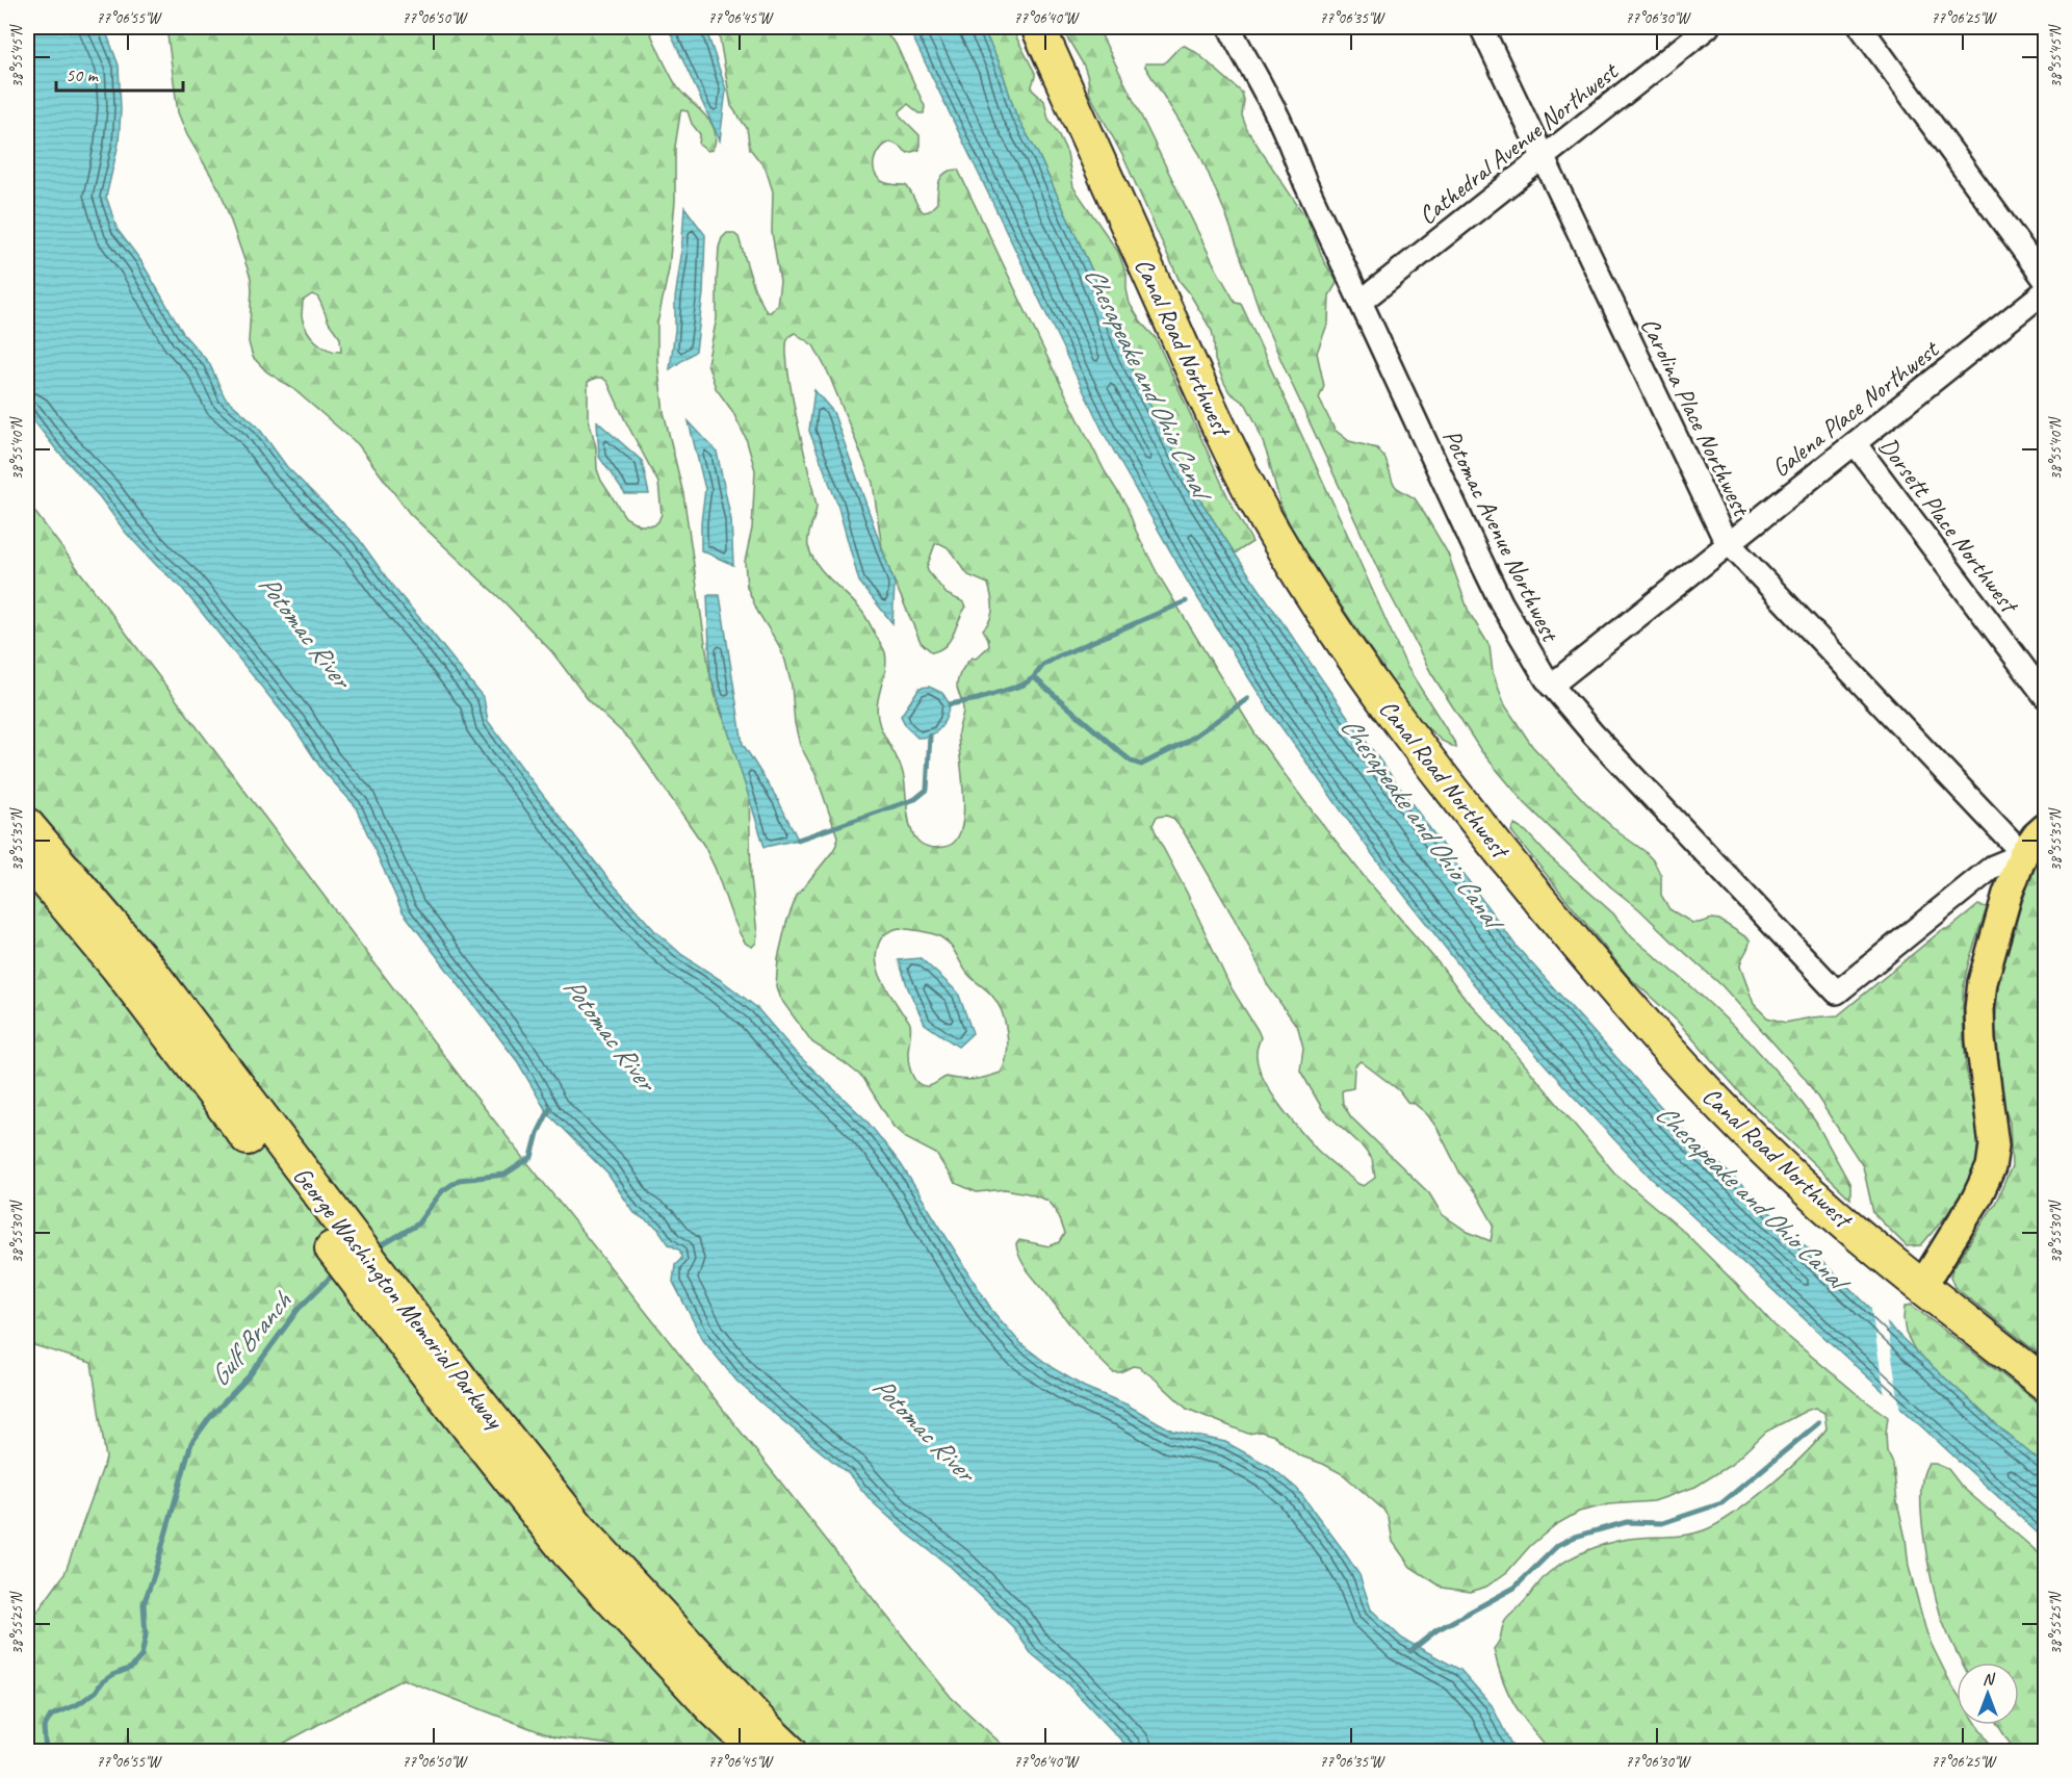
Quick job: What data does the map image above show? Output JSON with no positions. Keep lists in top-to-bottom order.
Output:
{
  "streets": {
    "highway": ["Canal Road Northwest", "George Washington Memorial Parkway"],
    "street": [
      "Cathedral Avenue Northwest",
      "Galena Place Northwest",
      "Carolina Place Northwest",
      "Dorsett Place Northwest",
      "Potomac Avenue Northwest"
    ]
  },
  "crossings": [
    ["Cathedral Avenue Northwest", "Carolina Place Northwest"],
    ["Cathedral Avenue Northwest", "Potomac Avenue Northwest"],
    ["Galena Place Northwest", "Carolina Place Northwest"],
    ["Galena Place Northwest", "Dorsett Place Northwest"],
    ["Galena Place Northwest", "Potomac Avenue Northwest"],
    ["Carolina Place Northwest", "Potomac Avenue Northwest"]
  ],
  "water": ["Chesapeake and Ohio Canal", "Potomac River", "Gulf Branch"],
  "scale_bar": "50 m",
  "north": "top",
  "coordinates": [
    "77°06'55\"W",
    "77°06'50\"W",
    "77°06'45\"W",
    "77°06'40\"W",
    "77°06'35\"W",
    "77°06'30\"W",
    "77°06'25\"W",
    "38°55'45\"N",
    "38°55'40\"N",
    "38°55'35\"N",
    "38°55'30\"N",
    "38°55'25\"N"
  ]
}
